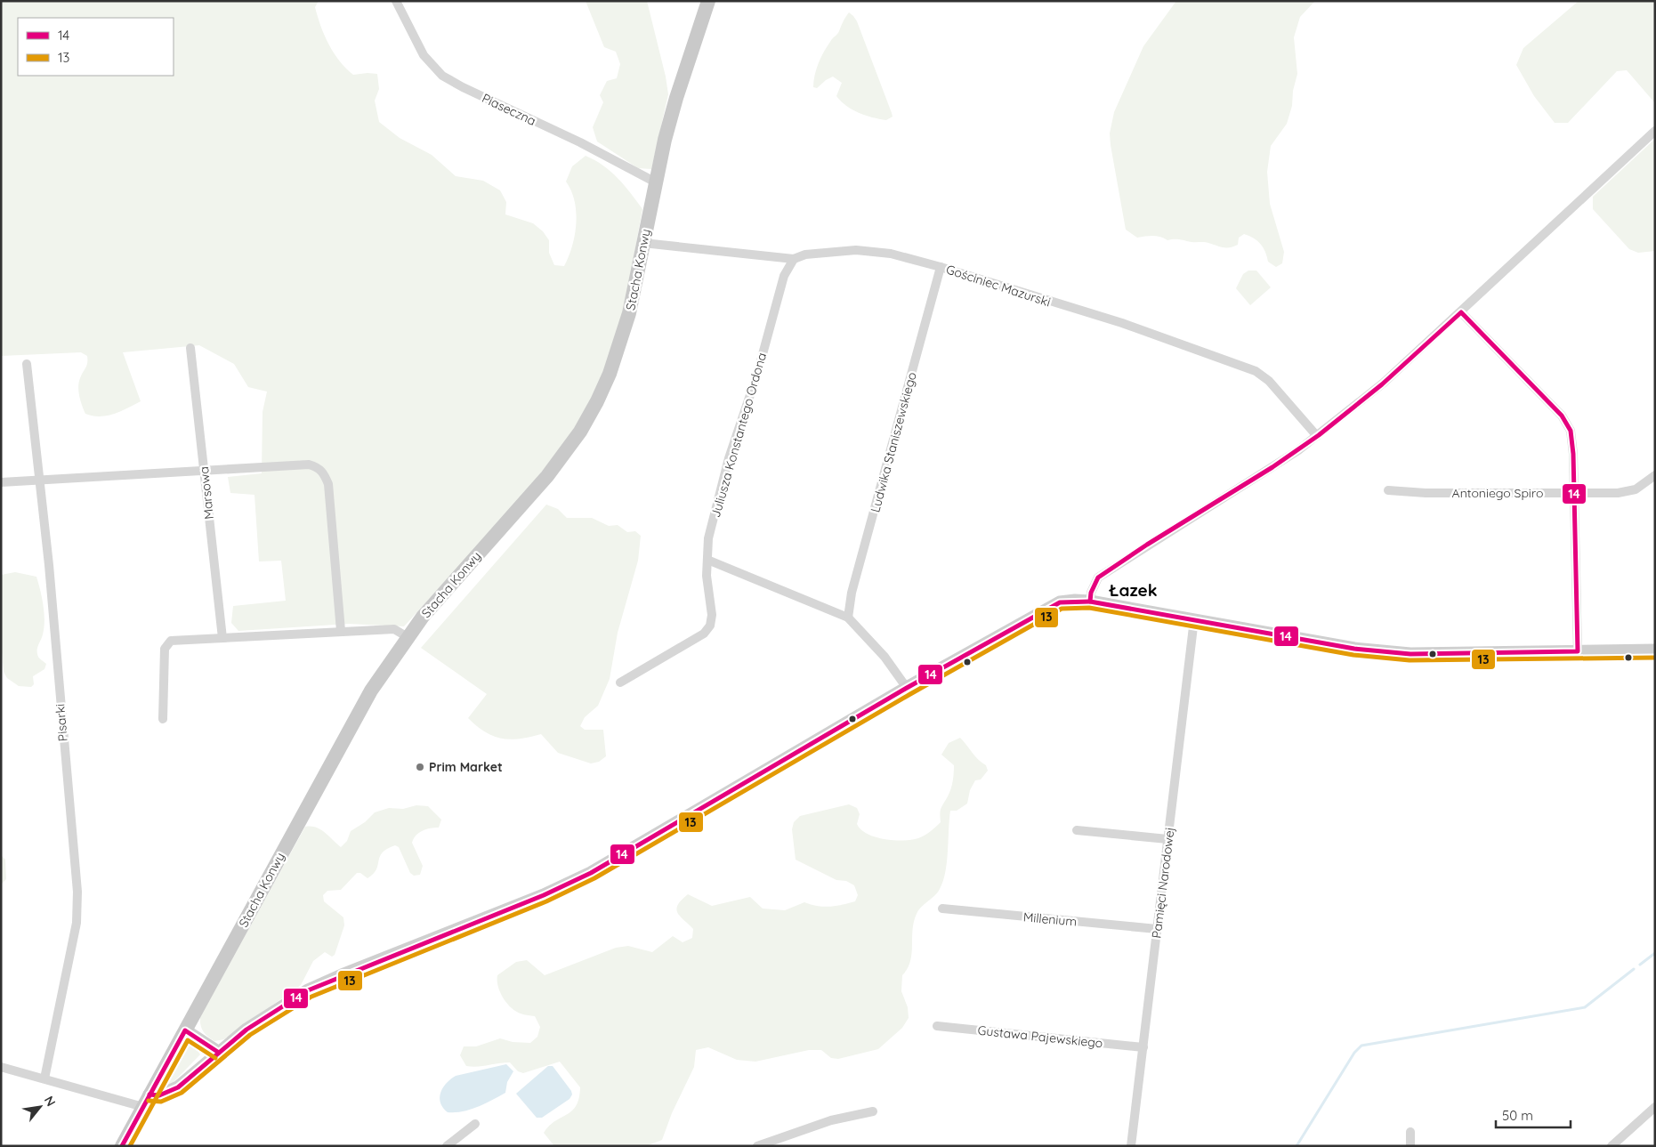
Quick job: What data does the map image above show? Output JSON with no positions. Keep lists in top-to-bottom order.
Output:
{
  "streets": {
    "main road": ["Stacha Konwy"],
    "street": [
      "Piaseczna",
      "Gościniec Mazurski",
      "Juliusza Konstantego Ordona",
      "Ludwika Staniszewskiego",
      "Marsowa",
      "Antoniego Spiro",
      "Pisarki",
      "Pamięci Narodowej",
      "Millenium",
      "Gustawa Pajewskiego"
    ]
  },
  "crossings": [
    ["Piaseczna", "Stacha Konwy"],
    ["Stacha Konwy", "Gościniec Mazurski"],
    ["Gościniec Mazurski", "Juliusza Konstantego Ordona"],
    ["Gościniec Mazurski", "Ludwika Staniszewskiego"],
    ["Pamięci Narodowej", "Millenium"],
    ["Pamięci Narodowej", "Gustawa Pajewskiego"]
  ],
  "districts": ["Łazek"],
  "places": ["Prim Market"],
  "lines": ["transit line 14", "transit line 13"],
  "legend": ["14", "13"],
  "scale_bar": "50 m",
  "north": "top right"
}
